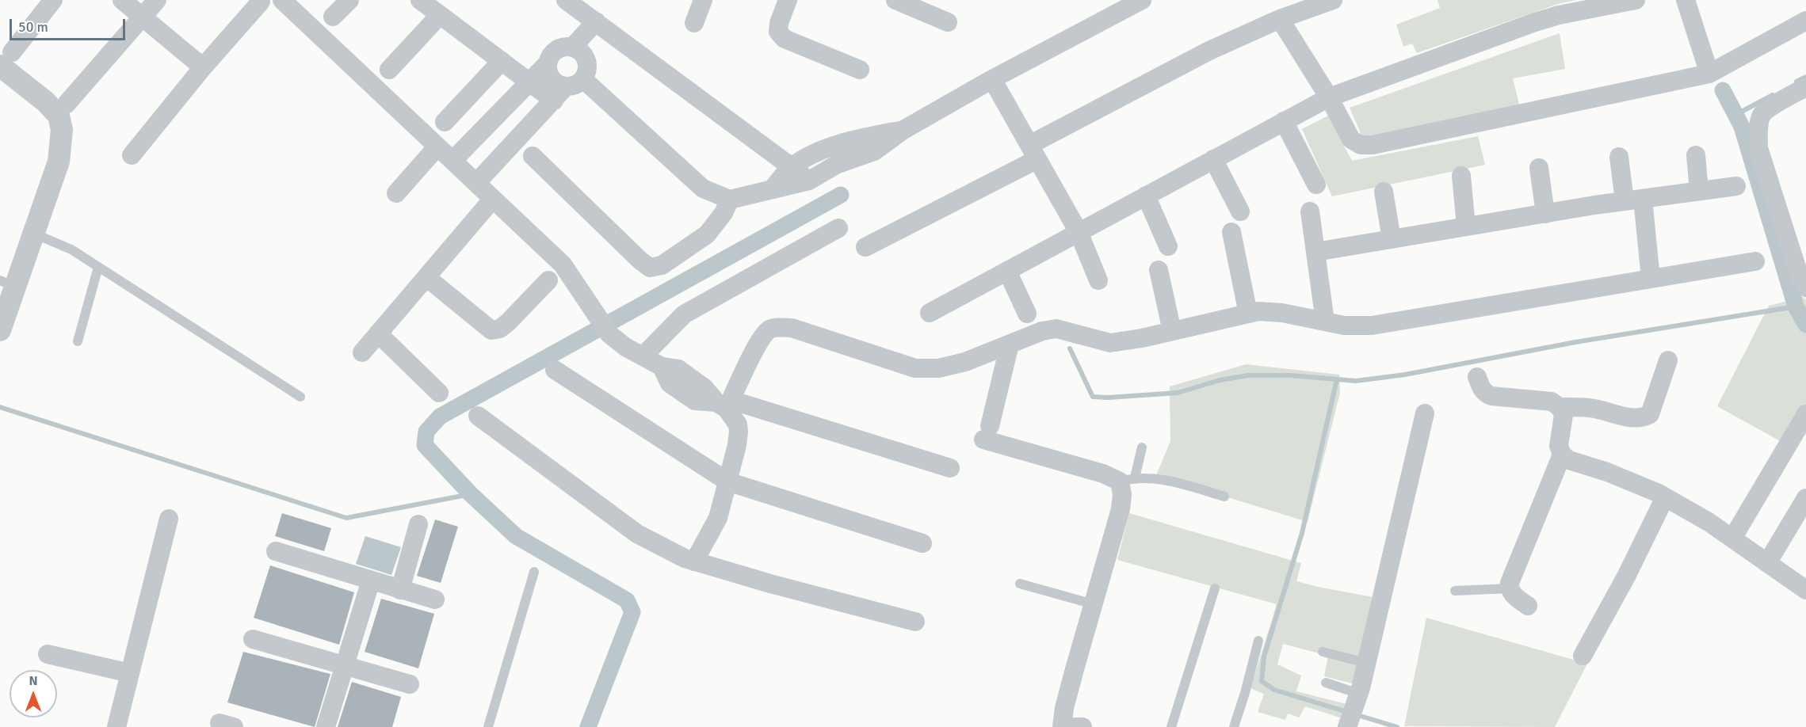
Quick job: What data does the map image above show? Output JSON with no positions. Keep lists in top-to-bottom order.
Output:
{
  "scale_bar": "50 m",
  "north": "top"
}
